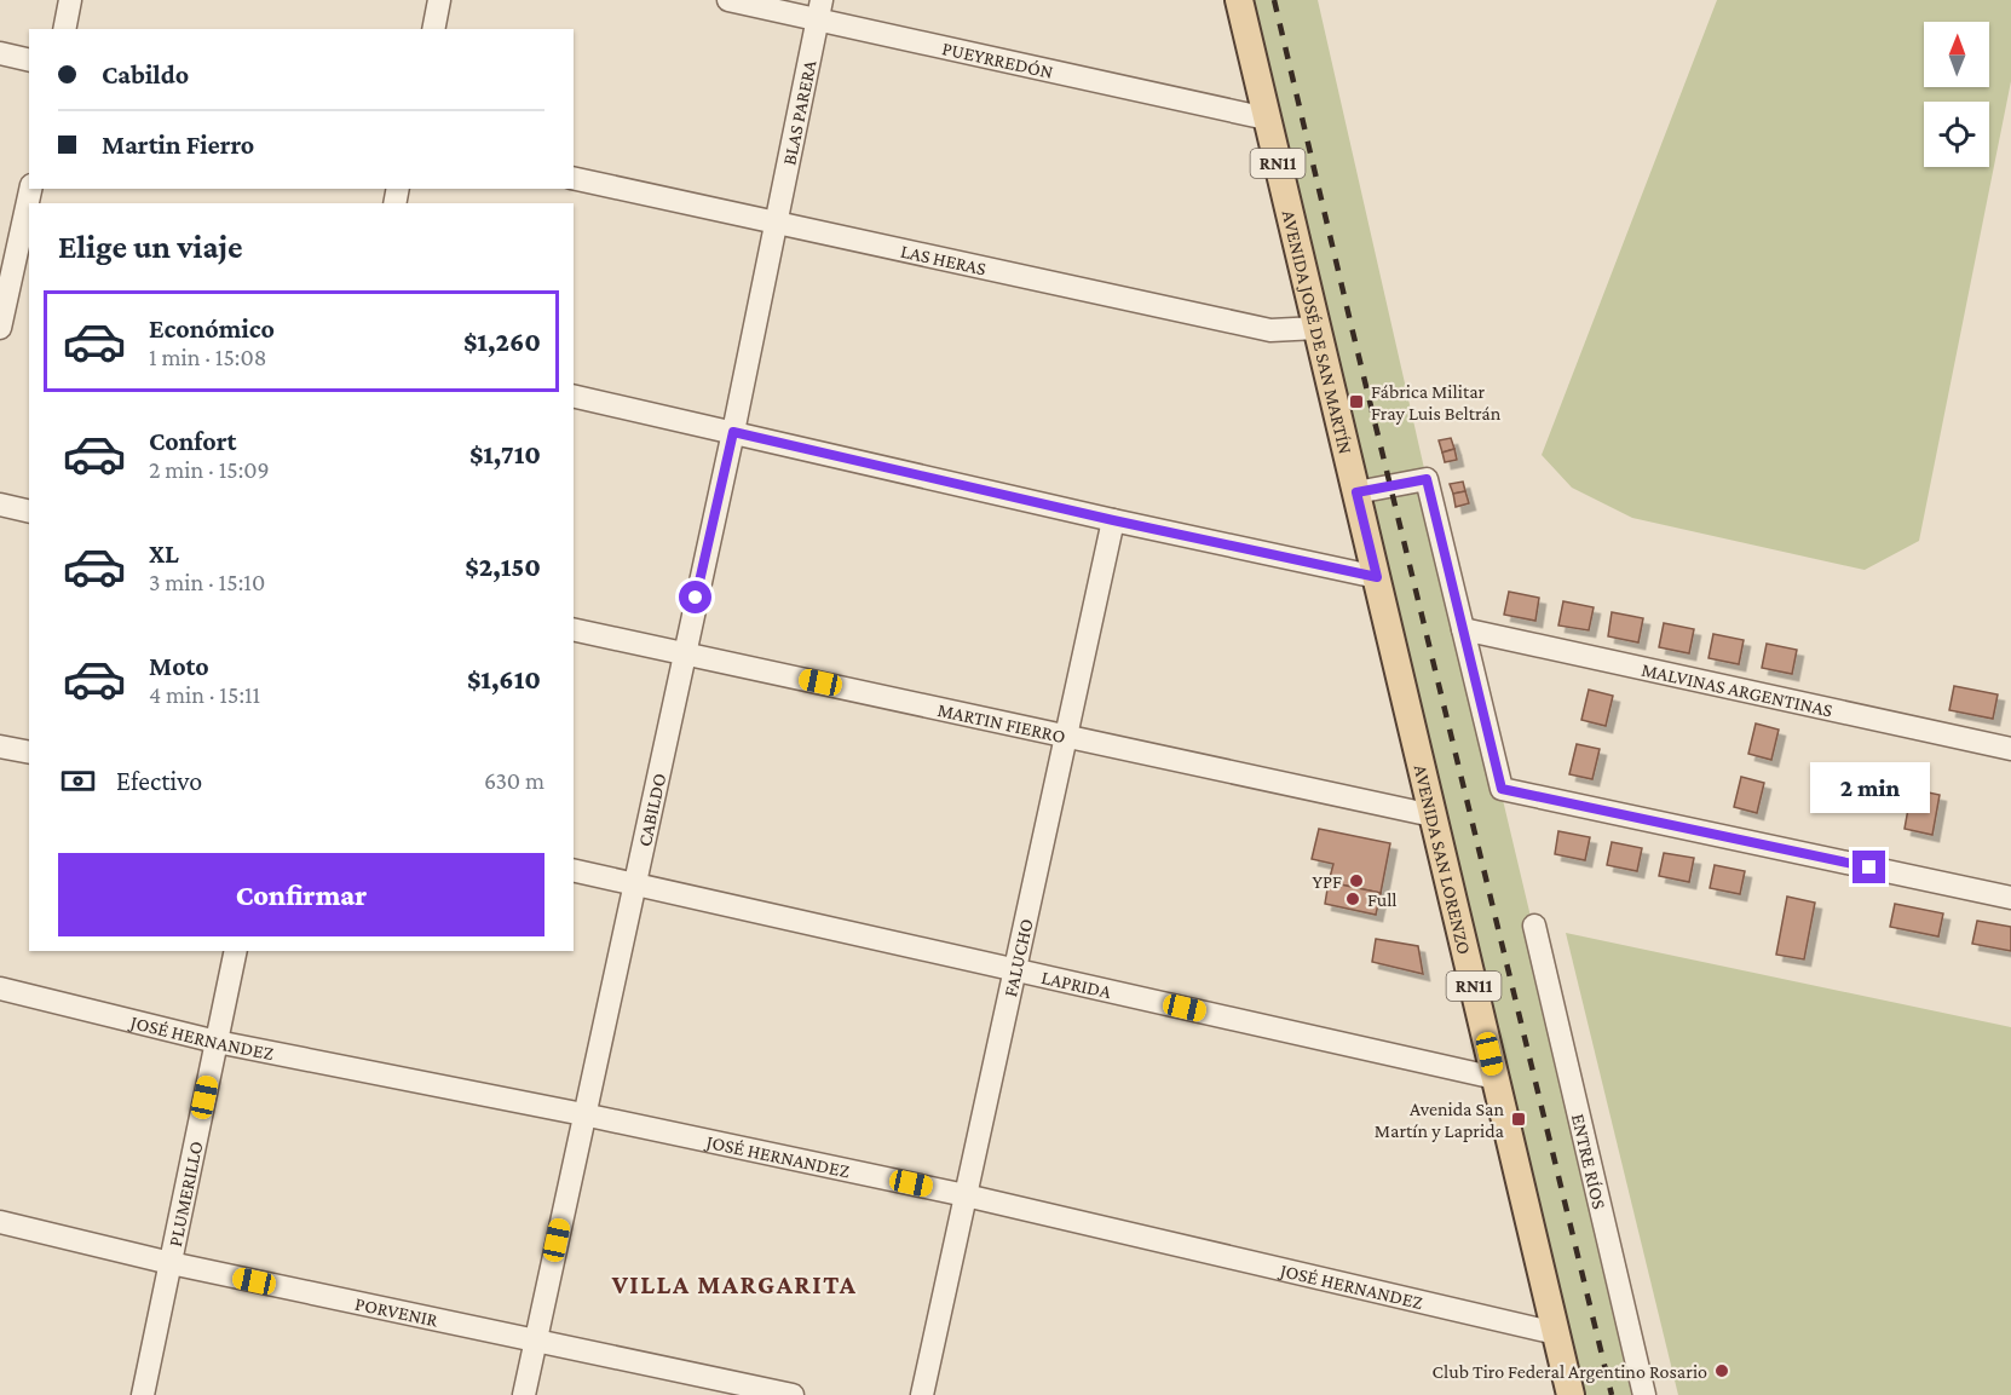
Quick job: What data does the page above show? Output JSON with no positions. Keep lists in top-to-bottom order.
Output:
{
  "streets": {
    "main road": ["RN11", "AVENIDA JOSÉ DE SAN MARTÍN", "AVENIDA SAN LORENZO"],
    "street": [
      "PUEYRREDÓN",
      "BLAS PARERA",
      "LAS HERAS",
      "MALVINAS ARGENTINAS",
      "MARTIN FIERRO",
      "CABILDO",
      "FALUCHO",
      "LAPRIDA",
      "JOSÉ HERNANDEZ",
      "ENTRE RÍOS",
      "PLUMERILLO",
      "PORVENIR"
    ]
  },
  "crossings": [
    ["PUEYRREDÓN", "BLAS PARERA"],
    ["PUEYRREDÓN", "AVENIDA JOSÉ DE SAN MARTÍN"],
    ["BLAS PARERA", "LAS HERAS"],
    ["BLAS PARERA", "CABILDO"],
    ["LAS HERAS", "AVENIDA JOSÉ DE SAN MARTÍN"],
    ["LAS HERAS", "CABILDO"],
    ["AVENIDA JOSÉ DE SAN MARTÍN", "AVENIDA SAN LORENZO"],
    ["MARTIN FIERRO", "CABILDO"],
    ["MARTIN FIERRO", "AVENIDA SAN LORENZO"],
    ["MARTIN FIERRO", "FALUCHO"],
    ["CABILDO", "LAPRIDA"],
    ["CABILDO", "JOSÉ HERNANDEZ"],
    ["CABILDO", "PORVENIR"],
    ["AVENIDA SAN LORENZO", "LAPRIDA"],
    ["AVENIDA SAN LORENZO", "JOSÉ HERNANDEZ"],
    ["FALUCHO", "LAPRIDA"],
    ["FALUCHO", "JOSÉ HERNANDEZ"],
    ["JOSÉ HERNANDEZ", "PLUMERILLO"],
    ["PLUMERILLO", "PORVENIR"]
  ],
  "districts": ["VILLA MARGARITA"],
  "places": {
    "transit": ["Fábrica Militar Fray Luis Beltrán", "Avenida San Martín y Laprida"],
    "other": ["YPF", "Full", "Club Tiro Federal Argentino Rosario"]
  },
  "north": "top",
  "page": {
    "banner": ["Cabildo", "Martin Fierro"],
    "heading": "Elige un viaje",
    "list": [
      {
        "name": "Económico",
        "note": "1 min · 15:08",
        "value": "$1,260"
      },
      {
        "name": "Confort",
        "note": "2 min · 15:09",
        "value": "$1,710"
      },
      {
        "name": "XL",
        "note": "3 min · 15:10",
        "value": "$2,150"
      },
      {
        "name": "Moto",
        "note": "4 min · 15:11",
        "value": "$1,610"
      }
    ],
    "pay": ["Efectivo", "630 m"],
    "bubble": "2 min",
    "buttons": "Confirmar"
  }
}
